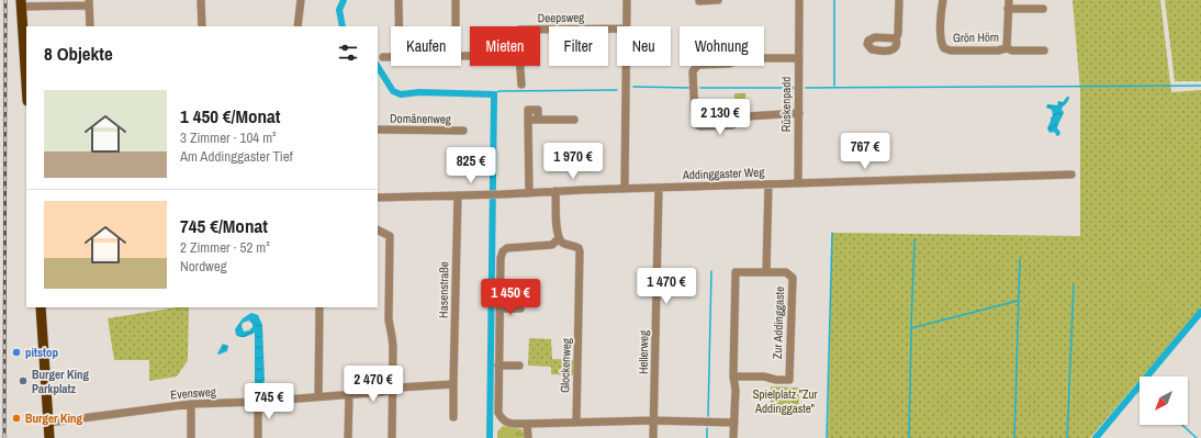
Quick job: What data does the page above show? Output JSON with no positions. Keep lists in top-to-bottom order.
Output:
{
  "streets": {
    "street": [
      "Deepsweg",
      "Grön Hörn",
      "Rüskenpadd",
      "Domänenweg",
      "Addinggaster Weg",
      "Hasenstraße",
      "Zur Addinggaste",
      "Hellerweg",
      "Glockenweg",
      "Evensweg"
    ]
  },
  "crossings": [
    ["Rüskenpadd", "Addinggaster Weg"],
    ["Addinggaster Weg", "Hasenstraße"],
    ["Addinggaster Weg", "Zur Addinggaste"],
    ["Addinggaster Weg", "Hellerweg"]
  ],
  "parks": ["Spielplatz \"Zur Addinggaste\""],
  "places": ["pitstop", "Burger King Parkplatz", "Burger King"],
  "north": "bottom left",
  "page": {
    "chip": [
      "Kaufen",
      "Mieten",
      "Filter",
      "Neu",
      "Wohnung"
    ],
    "heading": "8 Objekte",
    "list": [
      {
        "name": "1 450 €/Monat",
        "note": "3 Zimmer · 104 m² · Am Addinggaster Tief"
      },
      {
        "name": "745 €/Monat",
        "note": "2 Zimmer · 52 m² · Nordweg"
      }
    ],
    "price": [
      "2 130 €",
      "767 €",
      "1 970 €",
      "825 €",
      "1 470 €",
      "1 450 €",
      "2 470 €",
      "745 €"
    ]
  }
}
